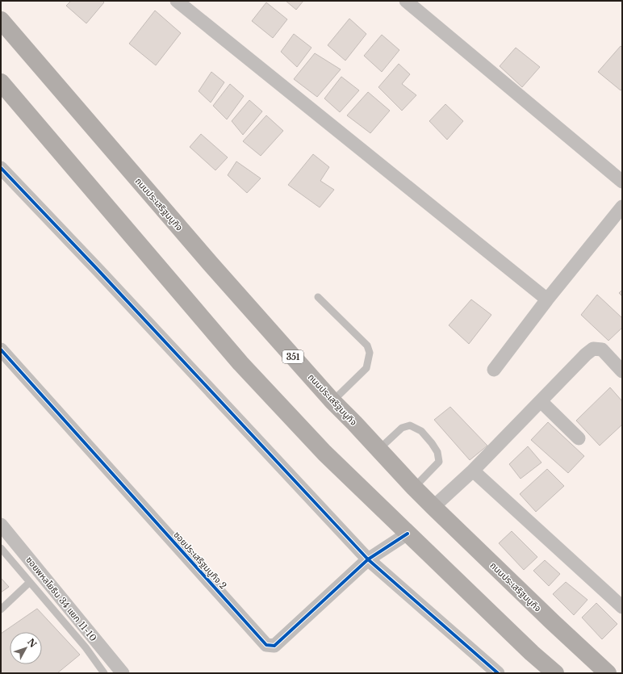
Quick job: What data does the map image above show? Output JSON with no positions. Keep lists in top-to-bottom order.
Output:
{
  "streets": {
    "main road": ["ถนนประเสริฐมนูกิจ", "351"],
    "street": ["ซอยประเสริฐมนูกิจ 2", "ซอยพหลโยธิน 34 แยก 11-10"]
  },
  "north": "top right"
}
